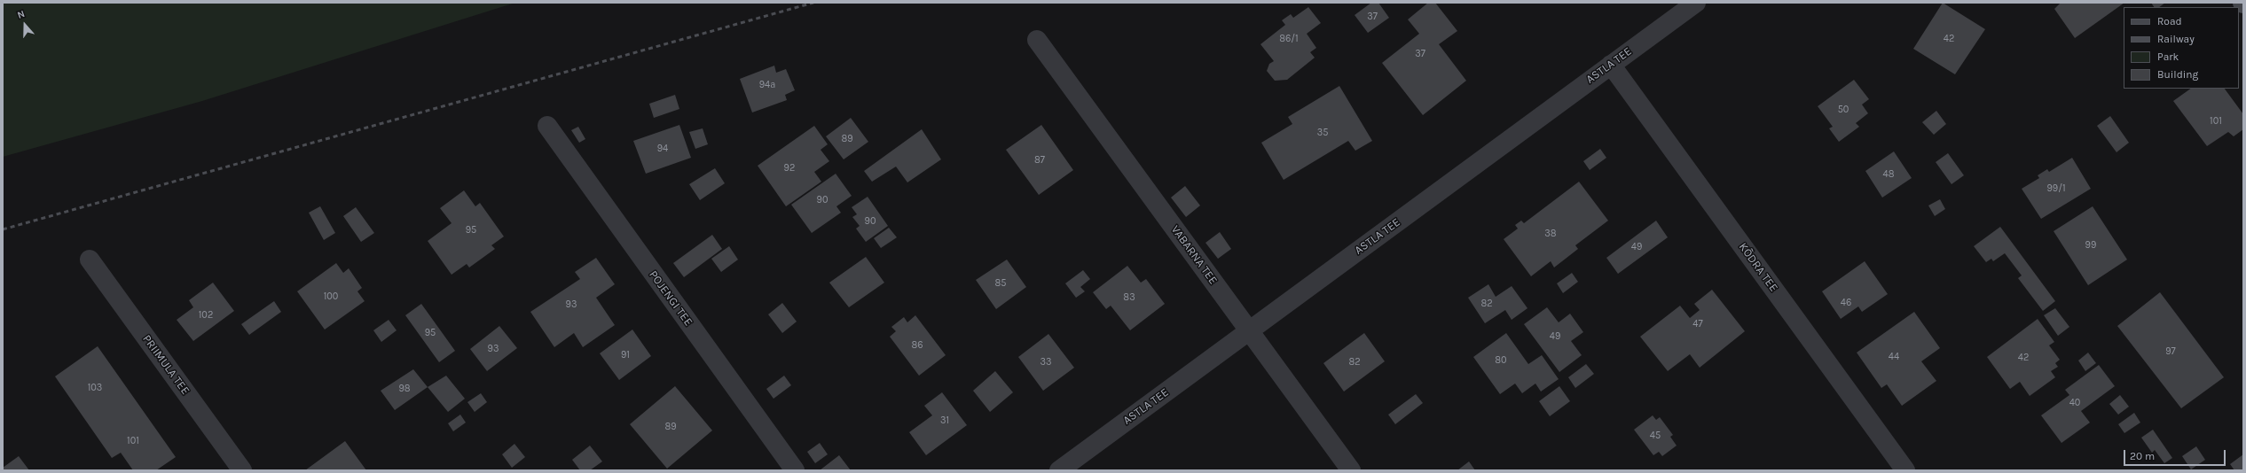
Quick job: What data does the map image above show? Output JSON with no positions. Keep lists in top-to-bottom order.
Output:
{
  "streets": {
    "street": [
      "ASTLA TEE",
      "VABARNA TEE",
      "KÕDRA TEE",
      "POJENGI TEE",
      "PRIIMULA TEE"
    ]
  },
  "crossings": [
    ["ASTLA TEE", "VABARNA TEE"],
    ["ASTLA TEE", "KÕDRA TEE"]
  ],
  "house_numbers": [
    "37",
    "86/1",
    "42",
    "37",
    "94a",
    "50",
    "101",
    "35",
    "89",
    "94",
    "87",
    "92",
    "48",
    "99/1",
    "90",
    "90",
    "95",
    "38",
    "99",
    "49",
    "85",
    "100",
    "83",
    "46",
    "82",
    "93",
    "102",
    "47",
    "95",
    "49",
    "86",
    "93",
    "97",
    "91",
    "44",
    "42",
    "80",
    "33",
    "82",
    "103",
    "98",
    "40",
    "31",
    "89",
    "45",
    "101"
  ],
  "legend": [
    "Road",
    "Railway",
    "Park",
    "Building"
  ],
  "scale_bar": "20 m",
  "north": "top"
}
